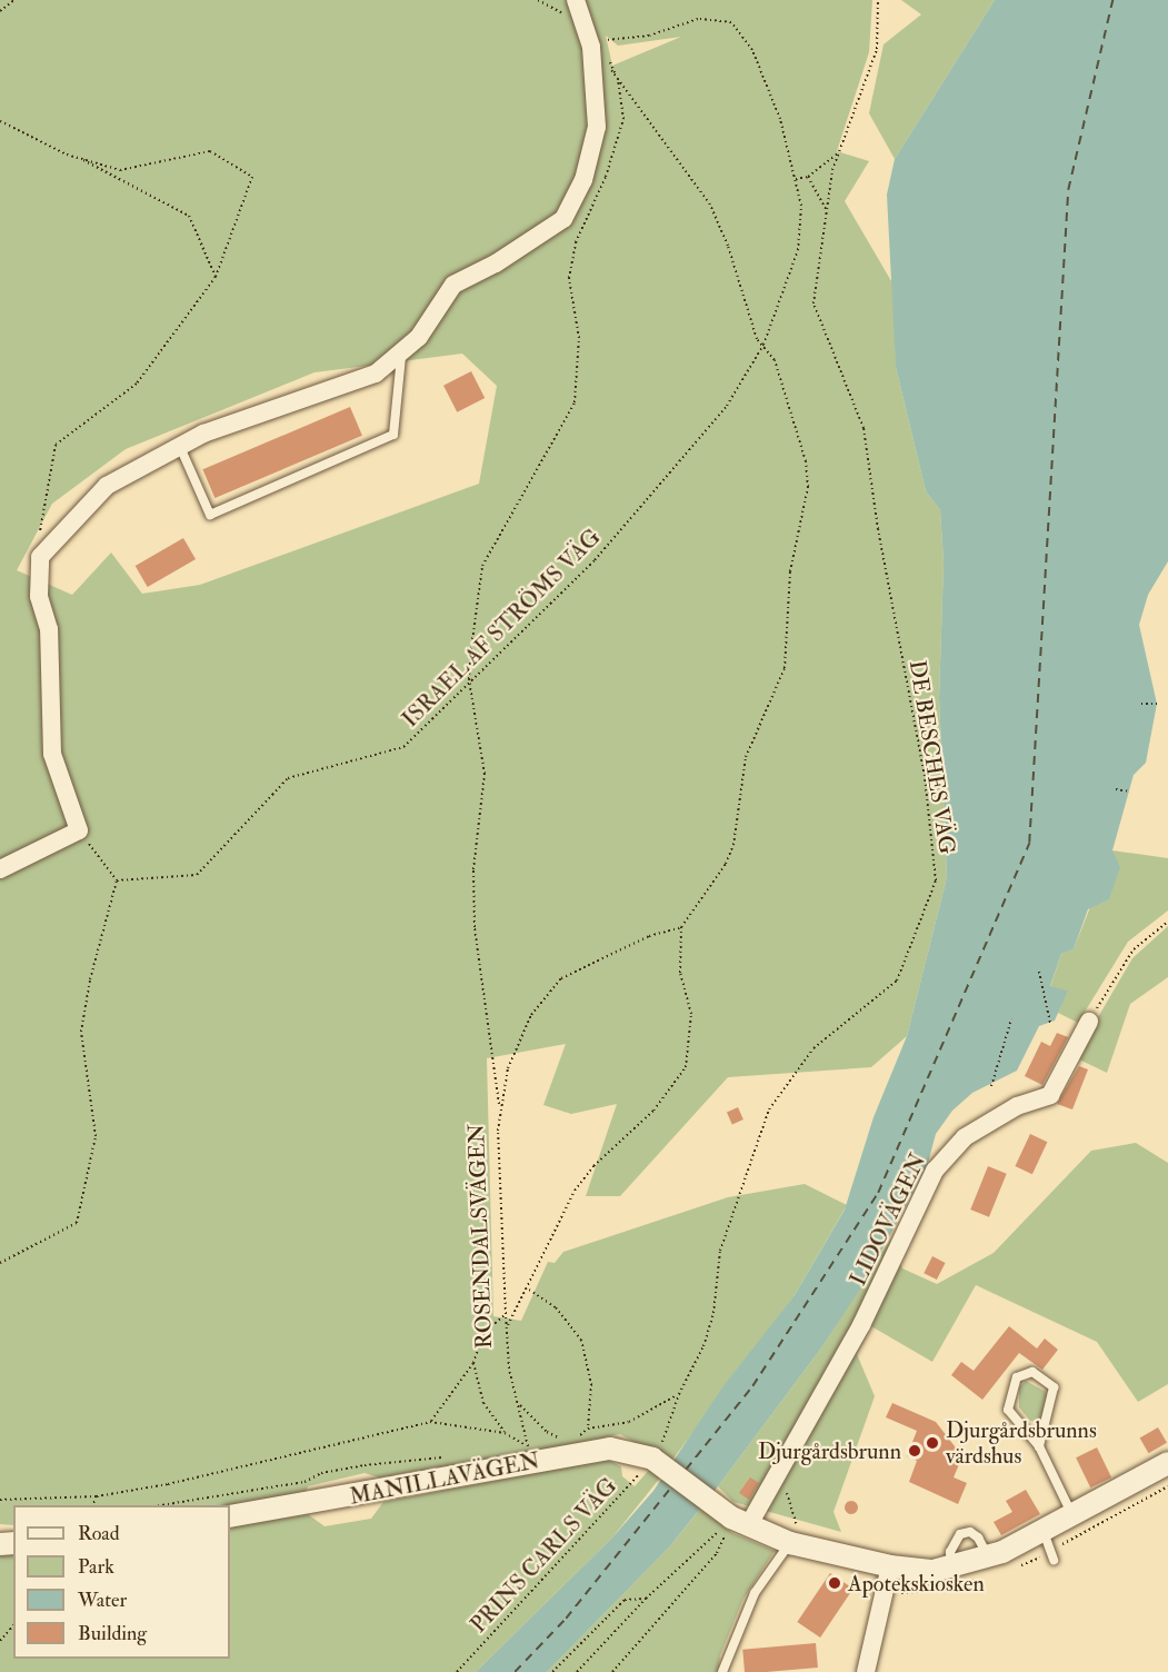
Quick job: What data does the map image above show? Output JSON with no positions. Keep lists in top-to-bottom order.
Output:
{
  "streets": {
    "street": ["LIDOVÄGEN", "MANILLAVÄGEN"],
    "path": [
      "ISRAEL AF STRÖMS VÄG",
      "DE BESCHES VÄG",
      "ROSENDALSVÄGEN",
      "PRINS CARLS VÄG"
    ]
  },
  "crossings": [
    ["DE BESCHES VÄG", "MANILLAVÄGEN"],
    ["DE BESCHES VÄG", "PRINS CARLS VÄG"],
    ["MANILLAVÄGEN", "PRINS CARLS VÄG"]
  ],
  "places": ["Djurgårdsbrunns värdshus", "Djurgårdsbrunn", "Apotekskiosken"],
  "legend": [
    "Road",
    "Park",
    "Water",
    "Building"
  ]
}
